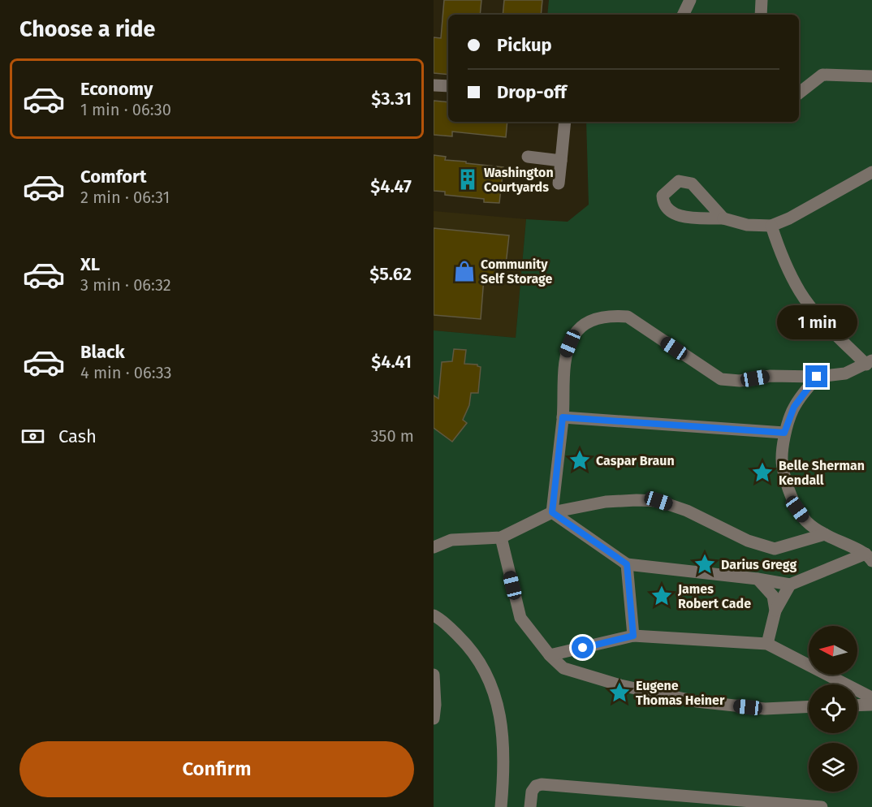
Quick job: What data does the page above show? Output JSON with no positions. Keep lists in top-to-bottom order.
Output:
{
  "places": {
    "building": ["Washington Courtyards"],
    "shop": ["Community Self Storage"],
    "place": [
      "Caspar Braun",
      "Belle Sherman Kendall",
      "Darius Gregg",
      "James Robert Cade",
      "Eugene Thomas Heiner"
    ]
  },
  "north": "left",
  "page": {
    "heading": "Choose a ride",
    "banner": ["Pickup", "Drop-off"],
    "list": [
      {
        "name": "Economy",
        "note": "1 min · 06:30",
        "value": "$3.31"
      },
      {
        "name": "Comfort",
        "note": "2 min · 06:31",
        "value": "$4.47"
      },
      {
        "name": "XL",
        "note": "3 min · 06:32",
        "value": "$5.62"
      },
      {
        "name": "Black",
        "note": "4 min · 06:33",
        "value": "$4.41"
      }
    ],
    "bubble": "1 min",
    "pay": ["Cash", "350 m"],
    "buttons": "Confirm"
  }
}
